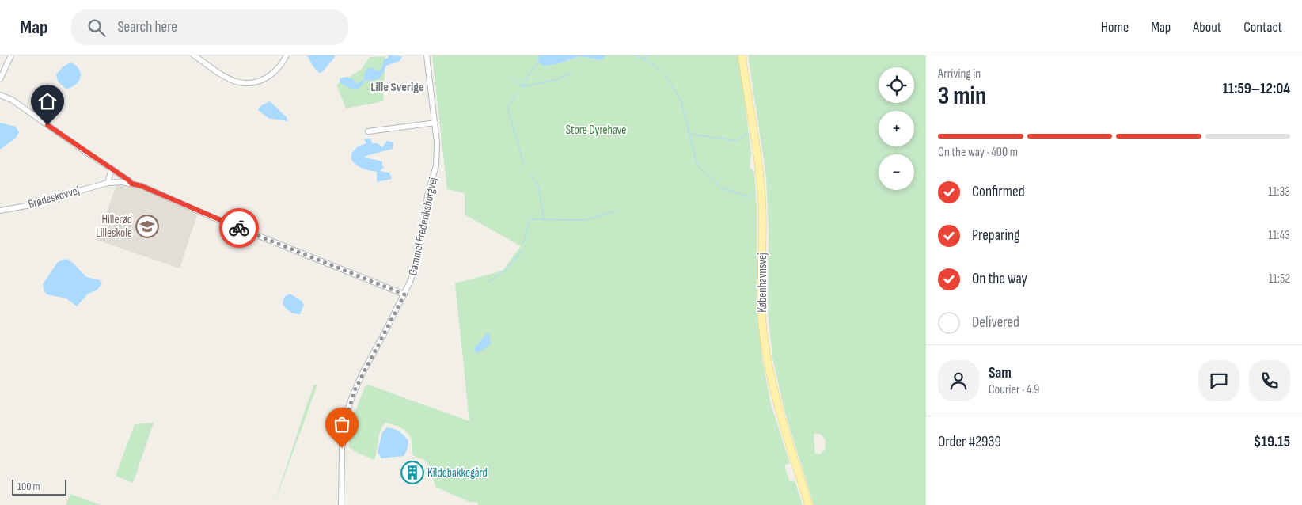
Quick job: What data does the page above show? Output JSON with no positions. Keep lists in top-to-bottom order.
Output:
{
  "streets": {
    "main road": ["Københavnsvej"],
    "street": ["Brødeskovvej", "Gammel Frederiksborgvej"]
  },
  "crossings": [
    ["Brødeskovvej", "Gammel Frederiksborgvej"]
  ],
  "districts": ["Lille Sverige"],
  "parks": ["Store Dyrehave"],
  "places": {
    "school or university": ["Hillerød Lilleskole"],
    "building": ["Kildebakkegård"]
  },
  "scale_bar": "100 m",
  "page": {
    "header": "Map",
    "search": "Search here",
    "nav": [
      "Home",
      "Map",
      "About",
      "Contact"
    ],
    "heading": ["3 min", "Arriving in", "11:59–12:04"],
    "panel": [
      "Sam",
      "Courier · 4.9",
      "Order #2939",
      "$19.15"
    ],
    "map_buttons": ["+", "−"],
    "bar": "On the way · 400 m",
    "list": [
      ["Confirmed", "11:33"],
      ["Preparing", "11:43"],
      ["On the way", "11:52"],
      "Delivered"
    ],
    "scale": "100 m"
  }
}
